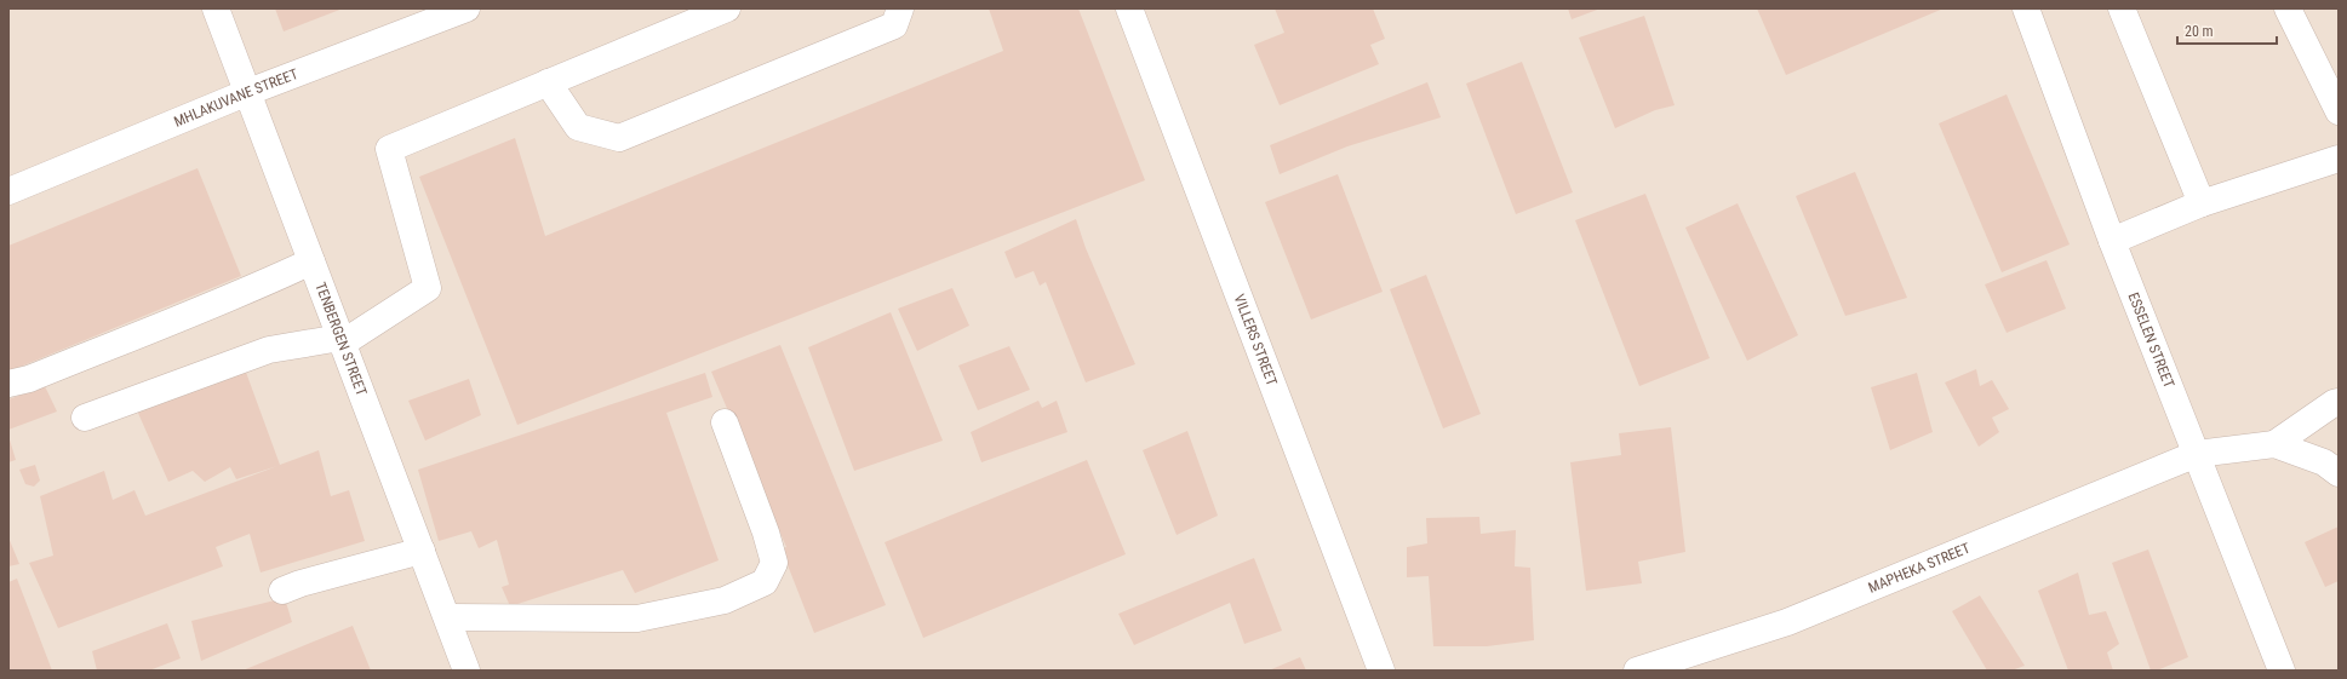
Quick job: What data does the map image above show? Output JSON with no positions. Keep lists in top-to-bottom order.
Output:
{
  "streets": {
    "street": [
      "MHLAKUVANE STREET",
      "VILLERS STREET",
      "TENBERGEN STREET",
      "ESSELEN STREET",
      "MAPHEKA STREET"
    ]
  },
  "crossings": [
    ["MHLAKUVANE STREET", "TENBERGEN STREET"],
    ["ESSELEN STREET", "MAPHEKA STREET"]
  ],
  "scale_bar": "20 m"
}
